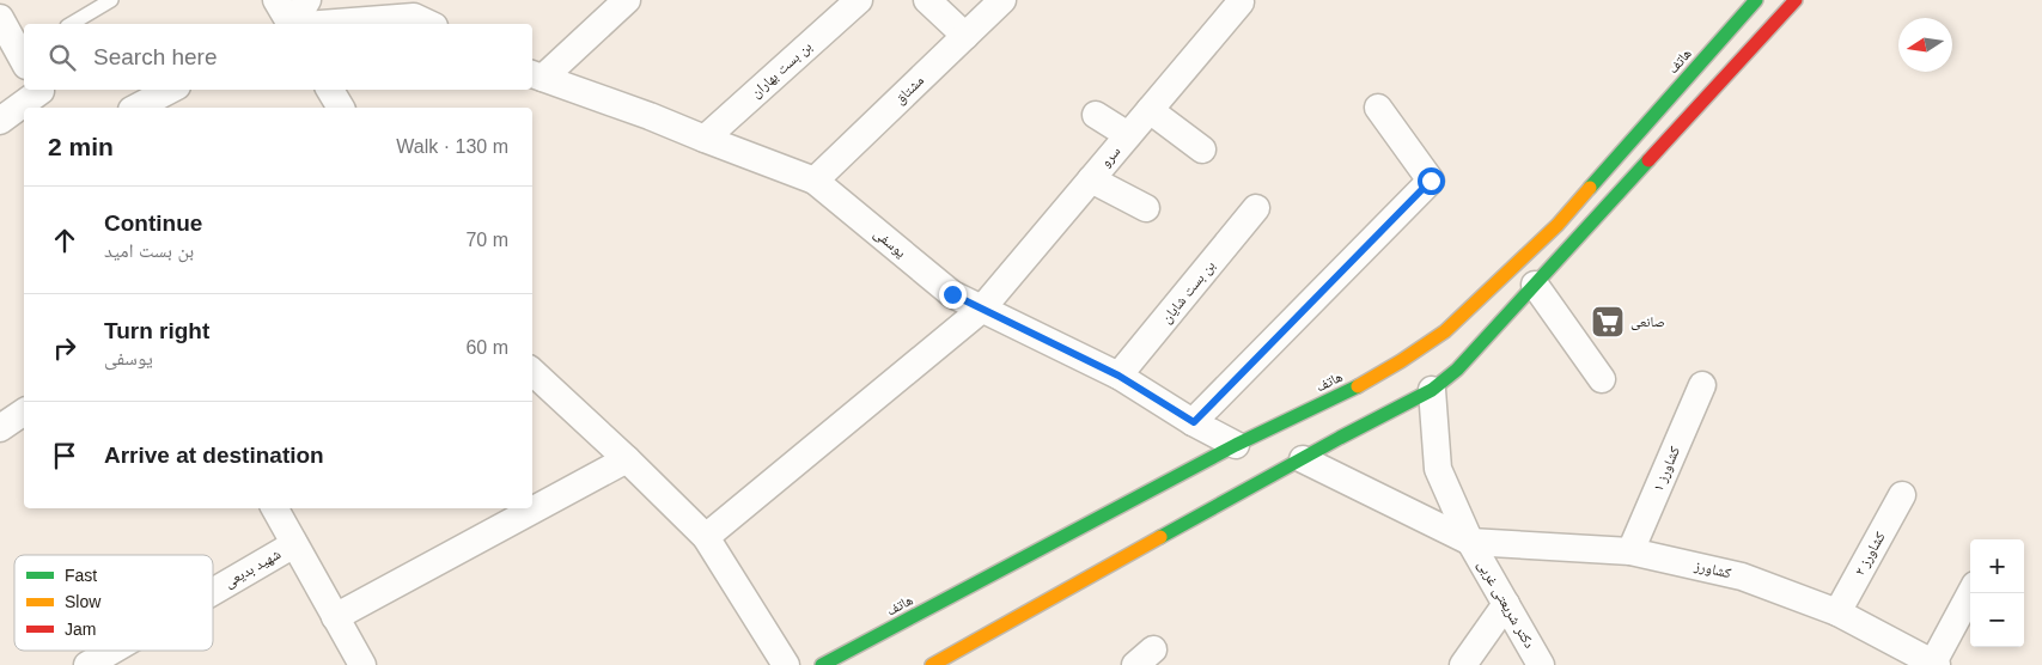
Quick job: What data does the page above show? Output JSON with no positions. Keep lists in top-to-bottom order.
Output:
{
  "streets": {
    "main road": ["هاتف"],
    "street": [
      "بن بست بهاران",
      "مشتاق",
      "سرو",
      "یوسفی",
      "بن بست شایان",
      "کشاورز ۱",
      "کشاورز ۲",
      "شهید بدیعی",
      "کشاورز",
      "دکتر شریعتی غربی"
    ]
  },
  "crossings": [
    ["هاتف", "یوسفی"],
    ["بن بست بهاران", "یوسفی"],
    ["مشتاق", "یوسفی"],
    ["سرو", "یوسفی"],
    ["یوسفی", "بن بست شایان"],
    ["کشاورز ۱", "کشاورز"],
    ["کشاورز ۲", "کشاورز"],
    ["کشاورز", "دکتر شریعتی غربی"]
  ],
  "places": {
    "supermarket": ["صانعی"]
  },
  "legend": ["Fast", "Slow", "Jam"],
  "north": "left",
  "page": {
    "search": "Search here",
    "heading": ["2 min", "Walk · 130 m"],
    "list": [
      ["Continue", "بن بست امید", "70 m"],
      ["Turn right", "یوسفی", "60 m"],
      "Arrive at destination"
    ],
    "map_buttons": ["+", "−"]
  }
}
